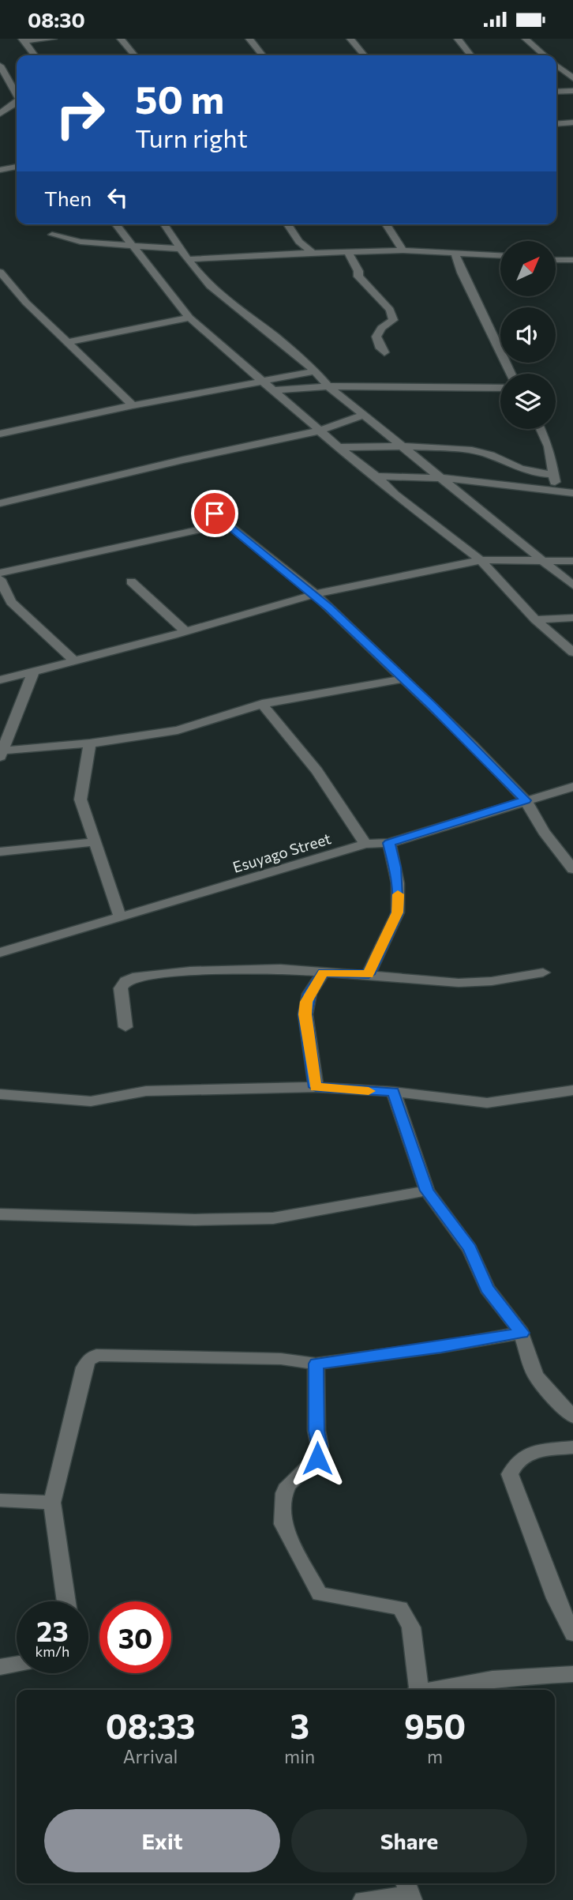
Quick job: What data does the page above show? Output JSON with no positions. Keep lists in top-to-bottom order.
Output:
{
  "streets": {
    "street": ["Esuyago Street"]
  },
  "north": "top right",
  "page": {
    "status": "08:30",
    "turn": ["50 m", "Turn right"],
    "then": "Then",
    "speed": "23 km/h",
    "limit": "30",
    "eta": [
      "08:33",
      "Arrival",
      "3",
      "min",
      "950",
      "m"
    ],
    "buttons": ["Exit", "Share"]
  }
}
